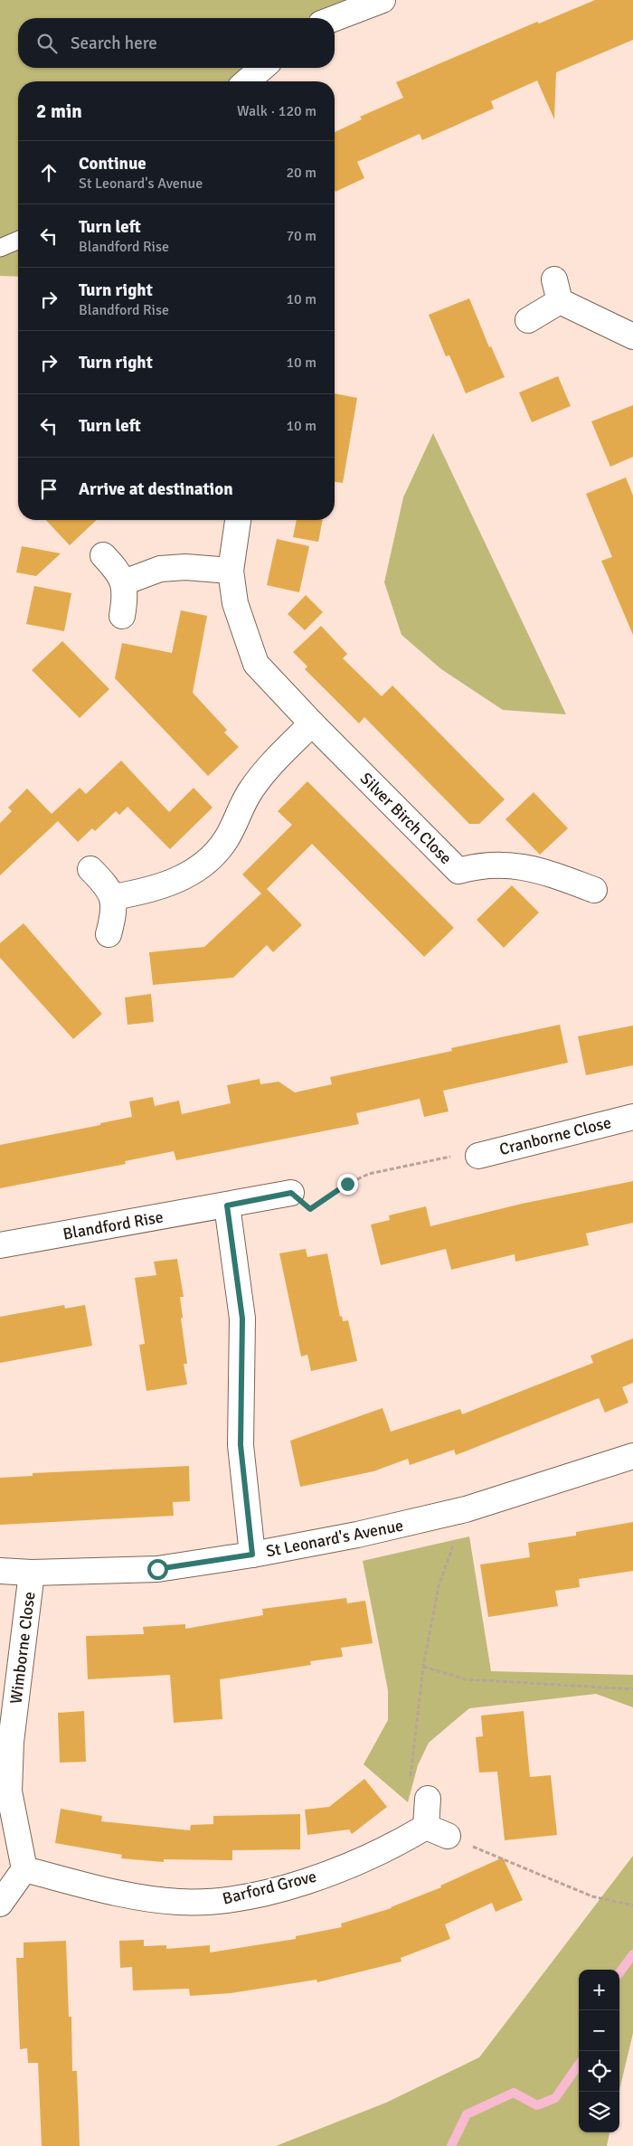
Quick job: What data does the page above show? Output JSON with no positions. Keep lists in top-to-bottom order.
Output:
{
  "streets": {
    "street": [
      "Silver Birch Close",
      "Cranborne Close",
      "Blandford Rise",
      "St Leonard's Avenue",
      "Wimborne Close",
      "Barford Grove"
    ]
  },
  "crossings": [
    ["St Leonard's Avenue", "Wimborne Close"],
    ["Wimborne Close", "Barford Grove"]
  ],
  "page": {
    "search": "Search here",
    "heading": ["2 min", "Walk · 120 m"],
    "list": [
      ["Continue", "St Leonard's Avenue", "20 m"],
      ["Turn left", "Blandford Rise", "70 m"],
      ["Turn right", "Blandford Rise", "10 m"],
      ["Turn right", "10 m"],
      ["Turn left", "10 m"],
      "Arrive at destination"
    ],
    "map_buttons": ["+", "−"]
  }
}
